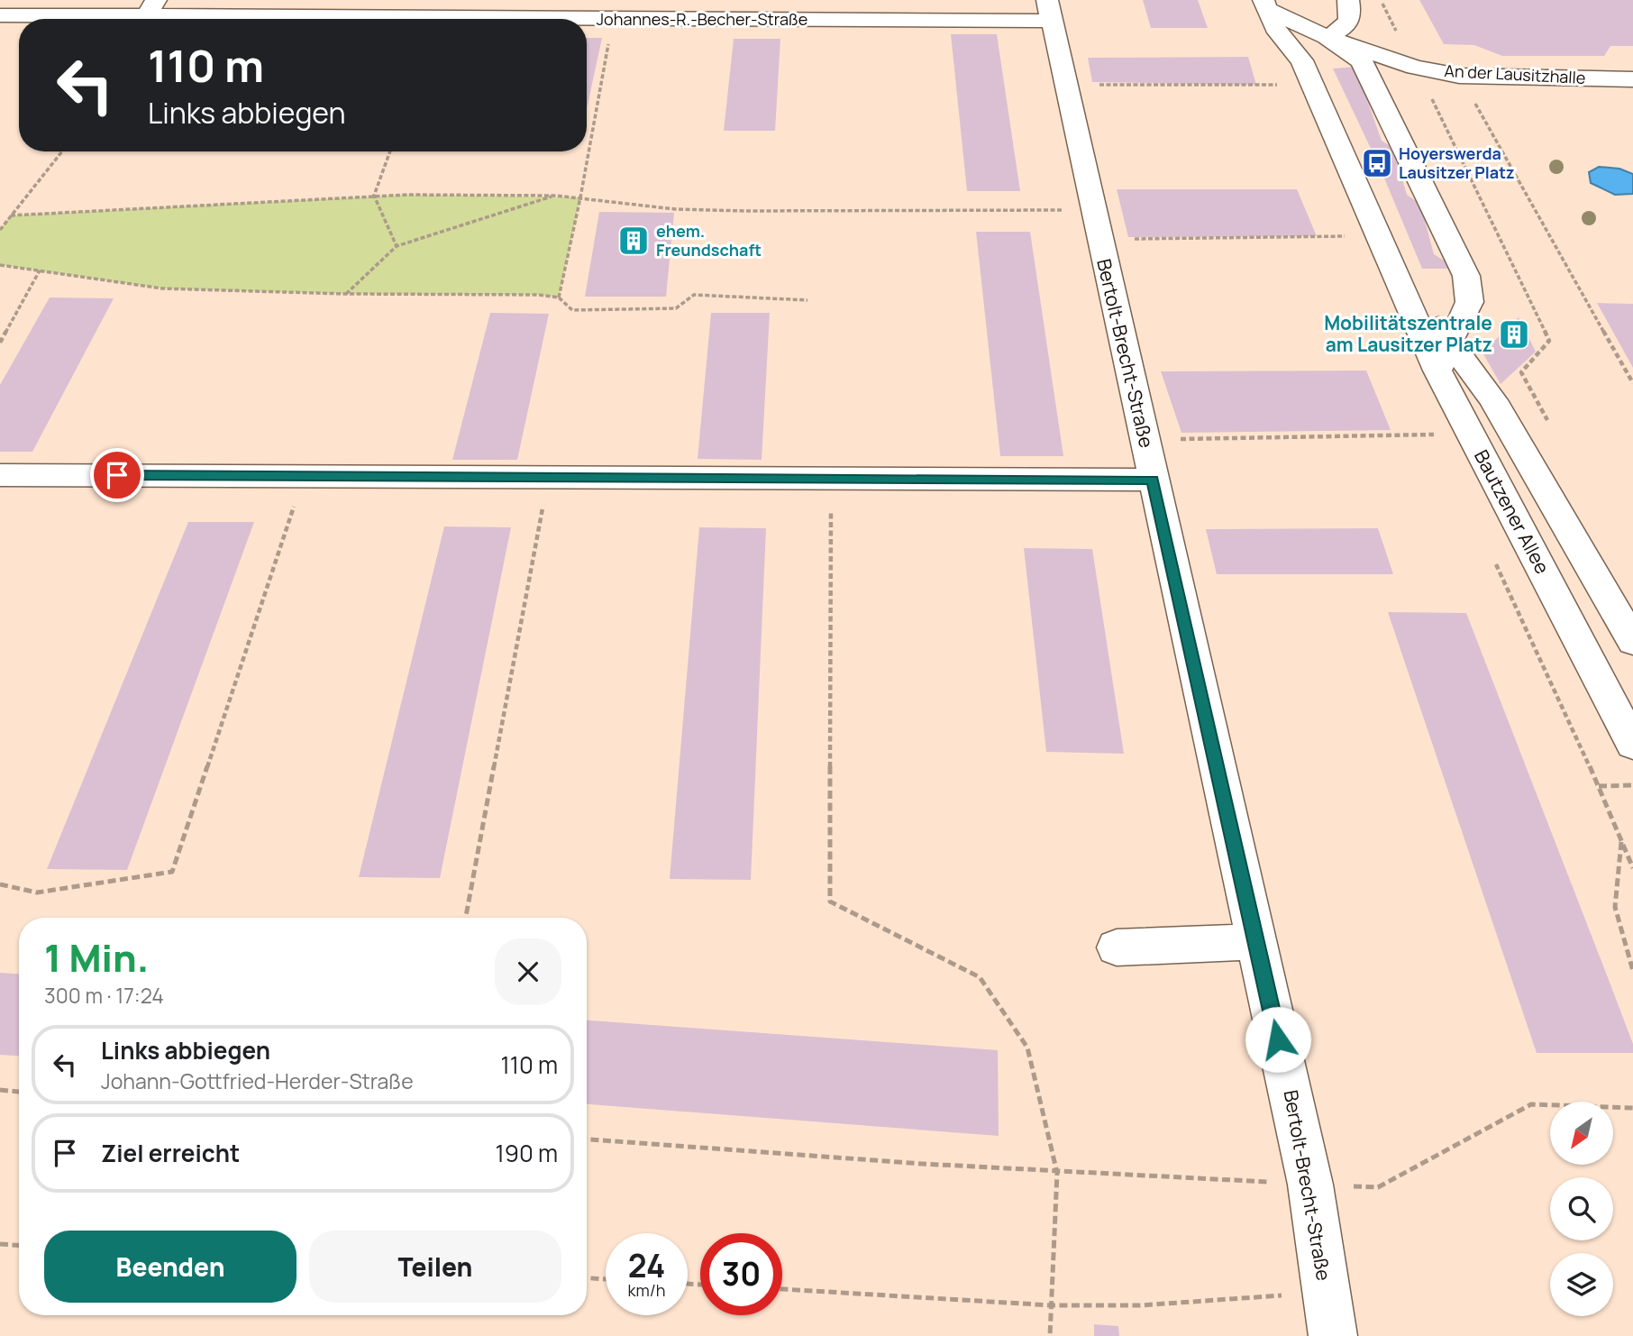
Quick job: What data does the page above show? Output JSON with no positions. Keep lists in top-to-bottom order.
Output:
{
  "streets": {
    "street": [
      "Johannes-R.-Becher-Straße",
      "An der Lausitzhalle",
      "Bertolt-Brecht-Straße",
      "Bautzener Allee"
    ]
  },
  "crossings": [
    ["Johannes-R.-Becher-Straße", "Bertolt-Brecht-Straße"]
  ],
  "places": {
    "bus stop": ["Hoyerswerda Lausitzer Platz"],
    "building": ["ehem. Freundschaft", "Mobilitätszentrale am Lausitzer Platz"]
  },
  "north": "bottom left",
  "page": {
    "turn": ["110 m", "Links abbiegen"],
    "heading": ["1 Min.", "300 m · 17:24"],
    "list": [
      {
        "name": "Links abbiegen",
        "note": "Johann-Gottfried-Herder-Straße",
        "value": "110 m"
      },
      {
        "name": "Ziel erreicht",
        "value": "190 m"
      }
    ],
    "buttons": ["Beenden", "Teilen"],
    "speed": "24 km/h",
    "limit": "30"
  }
}
